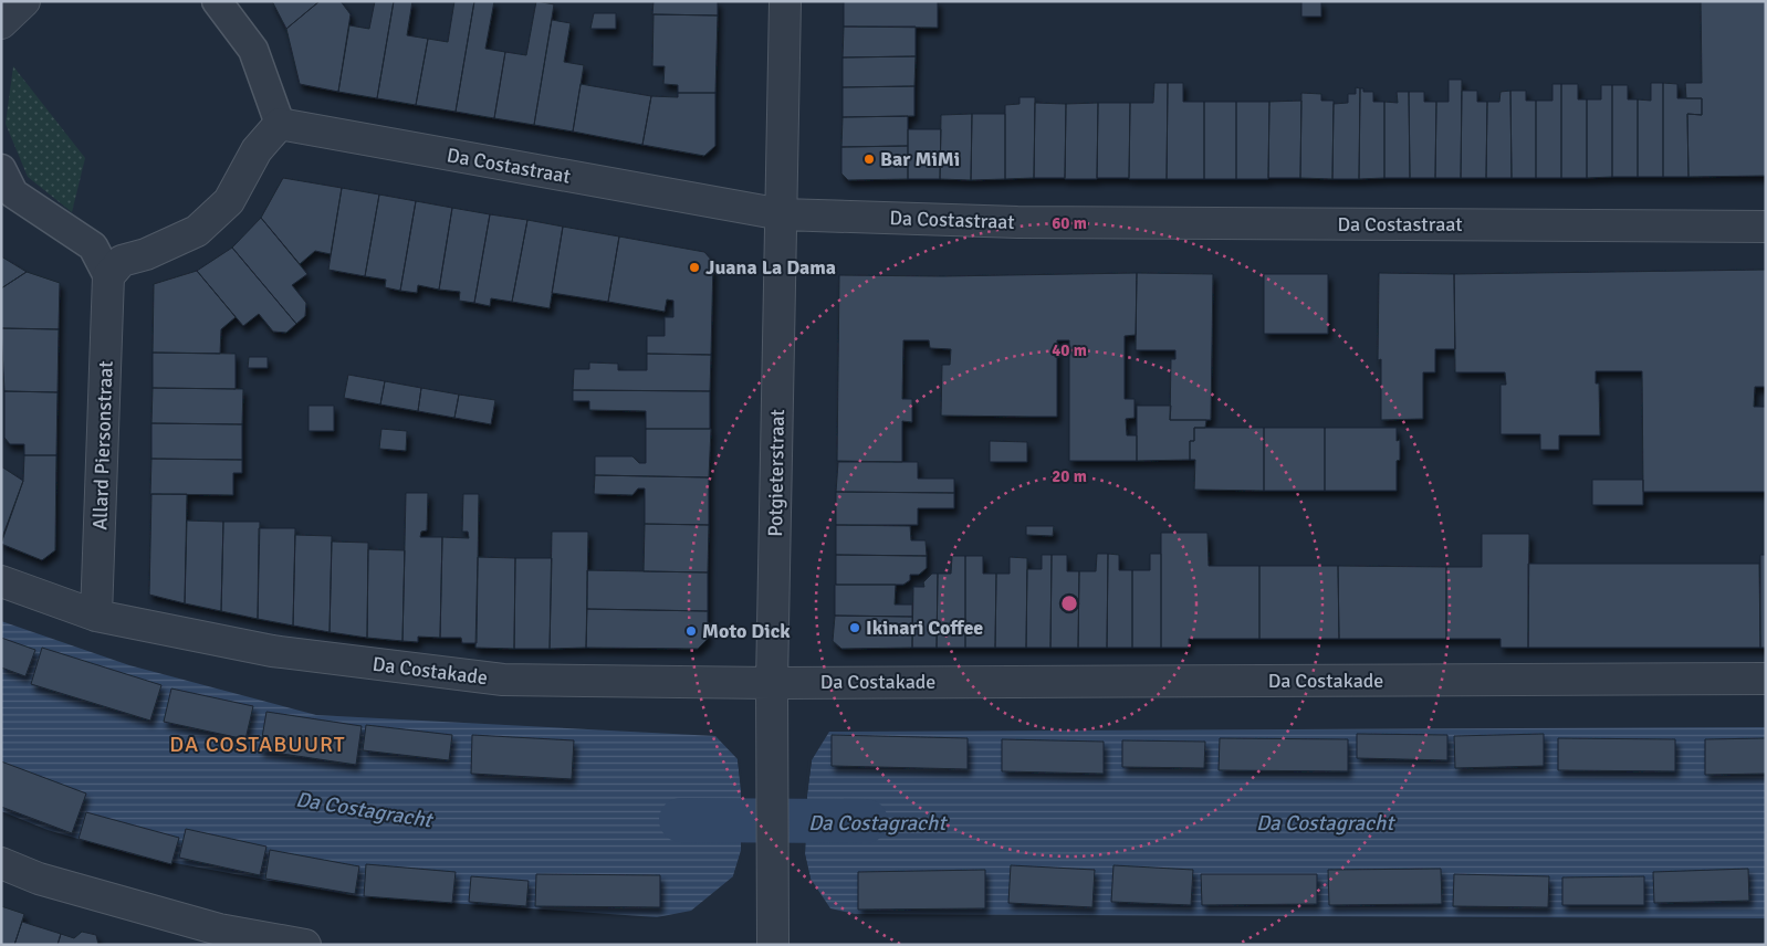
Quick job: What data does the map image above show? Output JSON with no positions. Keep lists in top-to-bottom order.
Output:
{
  "streets": {
    "street": [
      "Da Costastraat",
      "Allard Piersonstraat",
      "Potgieterstraat",
      "Da Costakade"
    ]
  },
  "crossings": [
    ["Da Costastraat", "Potgieterstraat"],
    ["Allard Piersonstraat", "Da Costakade"],
    ["Potgieterstraat", "Da Costakade"]
  ],
  "districts": ["DA COSTABUURT"],
  "water": ["Da Costagracht"],
  "places": [
    "Bar MiMi",
    "Juana La Dama",
    "Ikinari Coffee",
    "Moto Dick"
  ],
  "rings": ["60 m", "40 m", "20 m"]
}
